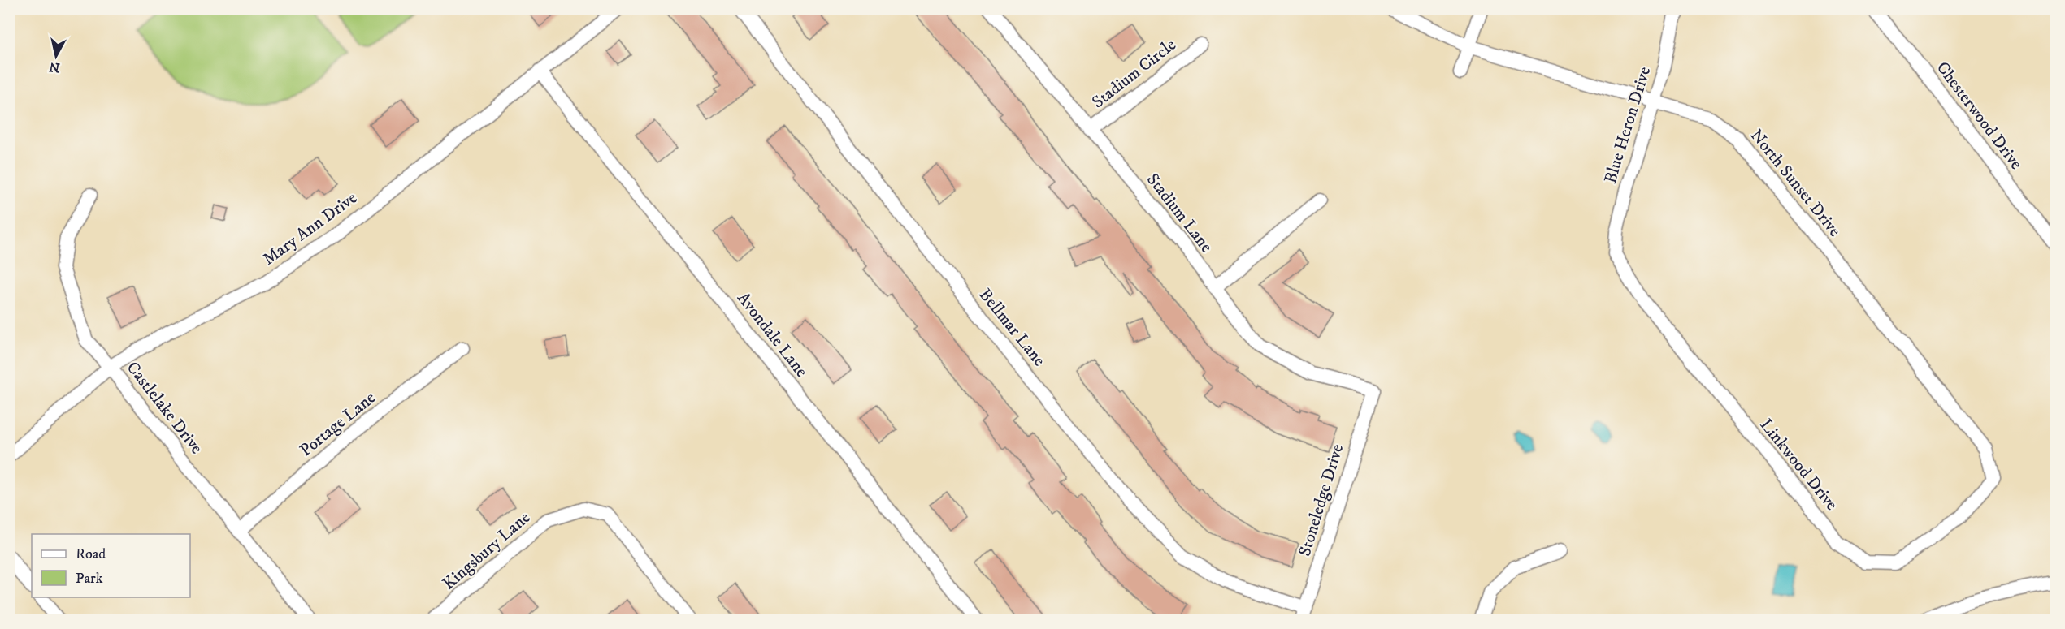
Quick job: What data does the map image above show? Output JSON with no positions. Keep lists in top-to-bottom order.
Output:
{
  "streets": {
    "street": [
      "Stadium Circle",
      "Chesterwood Drive",
      "Blue Heron Drive",
      "North Sunset Drive",
      "Stadium Lane",
      "Mary Ann Drive",
      "Bellmar Lane",
      "Avondale Lane",
      "Castlelake Drive",
      "Portage Lane",
      "Linkwood Drive",
      "Stoneledge Drive",
      "Kingsbury Lane"
    ]
  },
  "crossings": [
    ["Stadium Circle", "Stadium Lane"],
    ["Blue Heron Drive", "North Sunset Drive"],
    ["Blue Heron Drive", "Linkwood Drive"],
    ["North Sunset Drive", "Linkwood Drive"],
    ["Stadium Lane", "Stoneledge Drive"],
    ["Mary Ann Drive", "Avondale Lane"],
    ["Mary Ann Drive", "Castlelake Drive"],
    ["Bellmar Lane", "Stoneledge Drive"],
    ["Castlelake Drive", "Portage Lane"]
  ],
  "legend": ["Road", "Park"],
  "north": "bottom"
}
